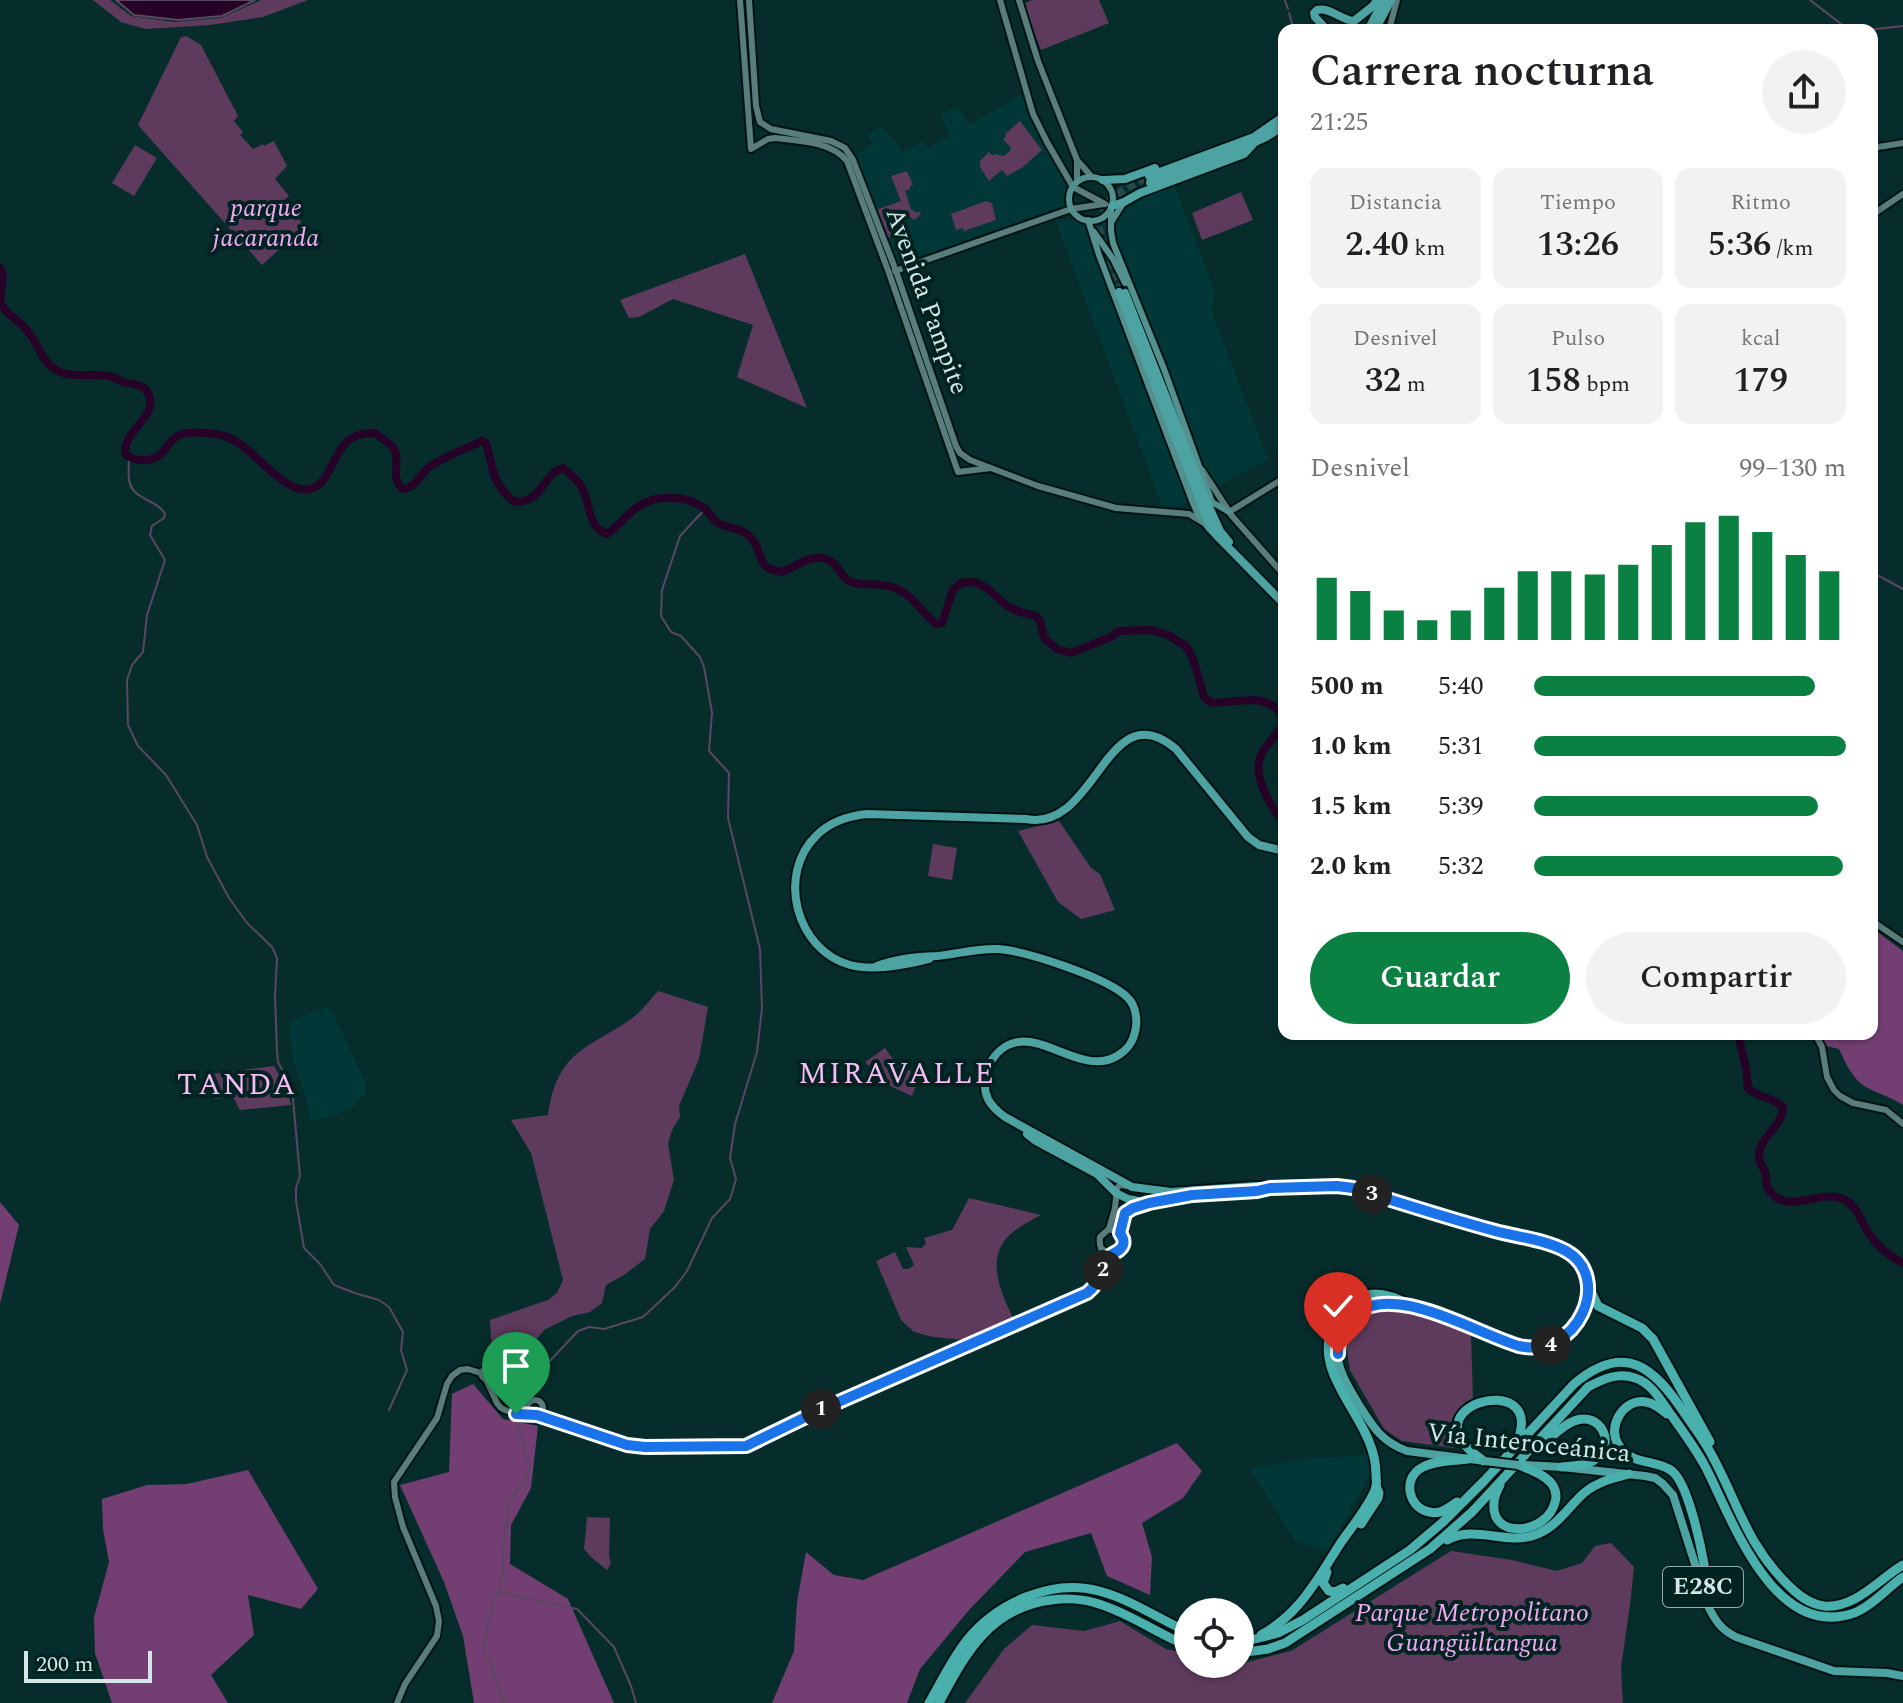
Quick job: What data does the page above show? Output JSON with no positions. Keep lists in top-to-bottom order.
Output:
{
  "streets": {
    "main road": ["Vía Interoceánica", "E28C"],
    "street": ["Avenida Pampite"]
  },
  "districts": ["MIRAVALLE", "TANDA"],
  "parks": ["parque jacaranda", "Parque Metropolitano Guangüiltangua"],
  "scale_bar": "200 m",
  "page": {
    "heading": ["Carrera nocturna", "21:25"],
    "stats": [
      ["Distancia", "2.40 km"],
      ["Tiempo", "13:26"],
      ["Ritmo", "5:36 /km"],
      ["Desnivel", "32 m"],
      ["Pulso", "158 bpm"],
      ["kcal", "179"]
    ],
    "chart": ["Desnivel", "99–130 m"],
    "list": [
      {
        "name": "500 m",
        "note": "5:40"
      },
      {
        "name": "1.0 km",
        "note": "5:31"
      },
      {
        "name": "1.5 km",
        "note": "5:39"
      },
      {
        "name": "2.0 km",
        "note": "5:32"
      }
    ],
    "buttons": ["Guardar", "Compartir"],
    "pins": [
      "3",
      "2",
      "4",
      "1"
    ],
    "scale": "200 m"
  }
}
